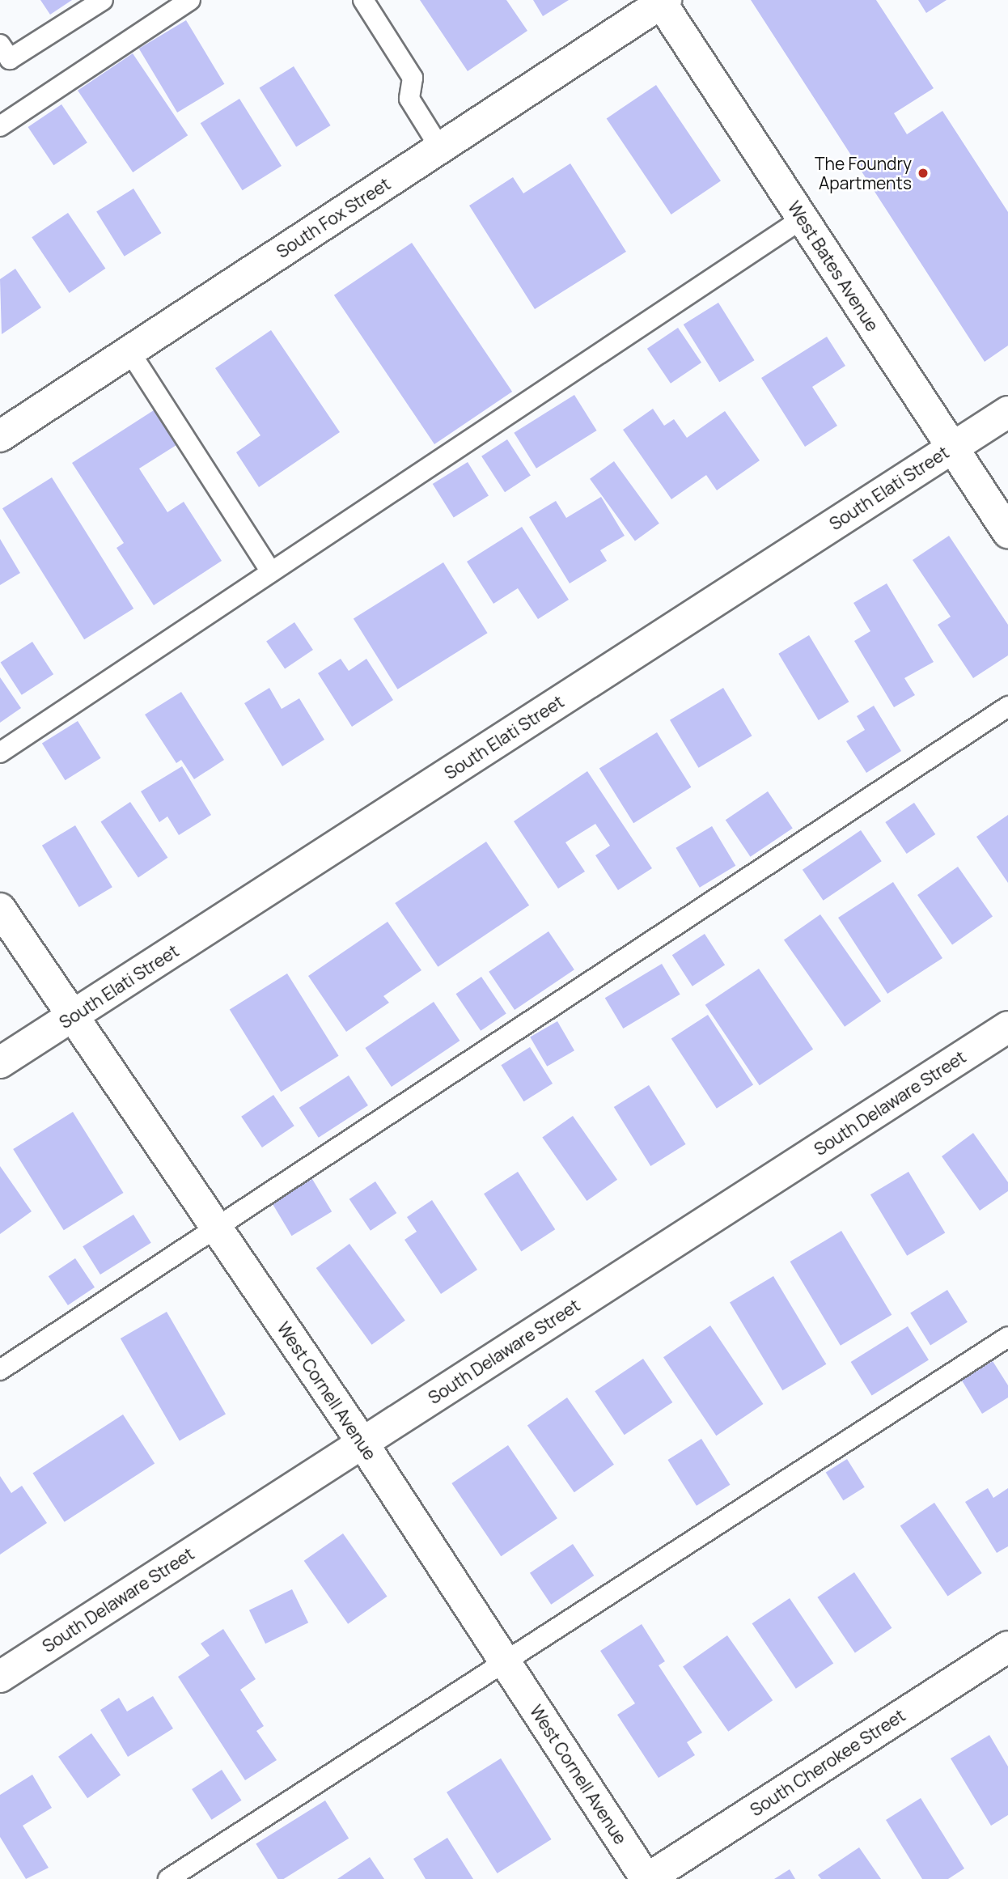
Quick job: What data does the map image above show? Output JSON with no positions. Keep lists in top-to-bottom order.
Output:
{
  "streets": {
    "street": [
      "South Fox Street",
      "West Bates Avenue",
      "South Elati Street",
      "South Delaware Street",
      "West Cornell Avenue",
      "South Cherokee Street"
    ]
  },
  "crossings": [
    ["South Fox Street", "West Bates Avenue"],
    ["West Bates Avenue", "South Elati Street"],
    ["South Elati Street", "West Cornell Avenue"],
    ["South Delaware Street", "West Cornell Avenue"],
    ["West Cornell Avenue", "South Cherokee Street"]
  ],
  "places": ["The Foundry Apartments"]
}
